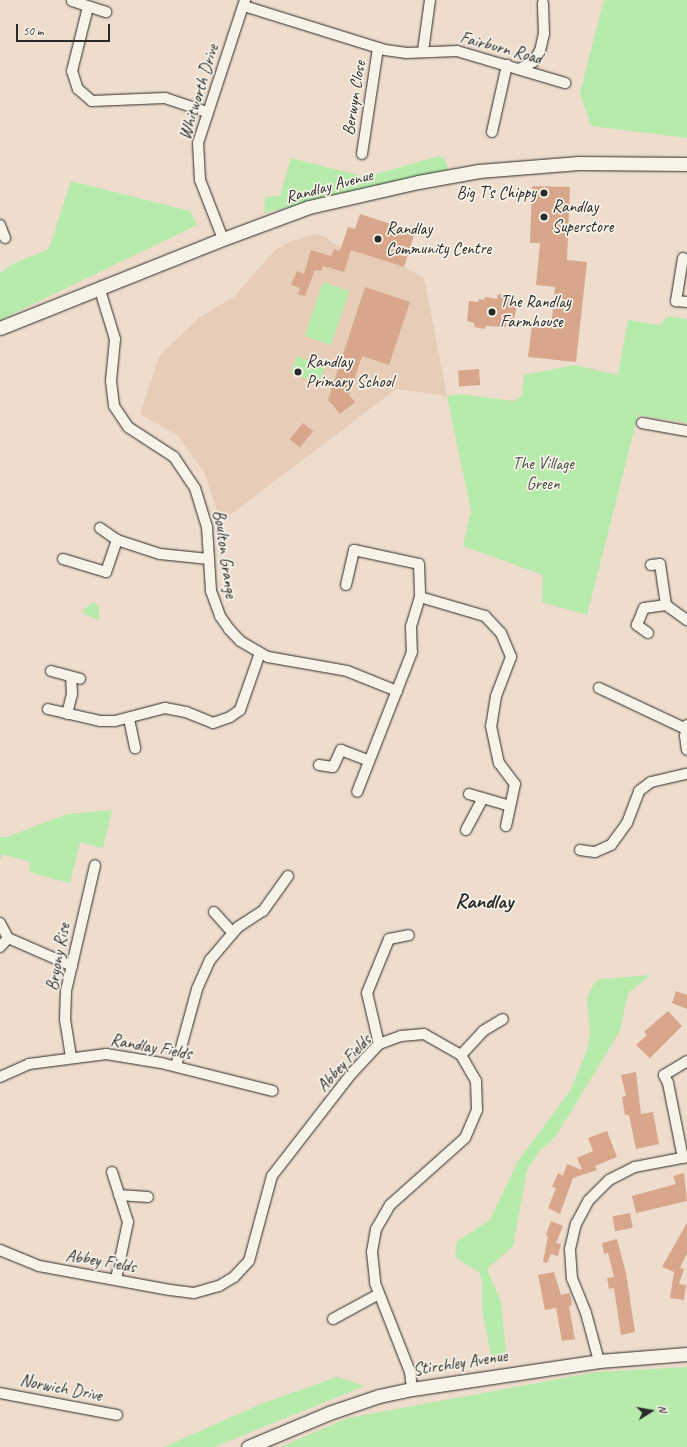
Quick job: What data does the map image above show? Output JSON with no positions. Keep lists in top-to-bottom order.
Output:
{
  "streets": {
    "street": [
      "Fairburn Road",
      "Whitworth Drive",
      "Berwyn Close",
      "Randlay Avenue",
      "Boulton Grange",
      "Bryony Rise",
      "Randlay Fields",
      "Abbey Fields",
      "Stirchley Avenue",
      "Norwich Drive"
    ]
  },
  "crossings": [
    ["Fairburn Road", "Whitworth Drive"],
    ["Fairburn Road", "Berwyn Close"],
    ["Whitworth Drive", "Randlay Avenue"],
    ["Randlay Avenue", "Boulton Grange"],
    ["Bryony Rise", "Randlay Fields"]
  ],
  "districts": ["Randlay"],
  "parks": ["The Village Green"],
  "places": [
    "Big T's Chippy",
    "Randlay Superstore",
    "Randlay Community Centre",
    "The Randlay Farmhouse",
    "Randlay Primary School"
  ],
  "scale_bar": "50 m",
  "north": "right"
}
